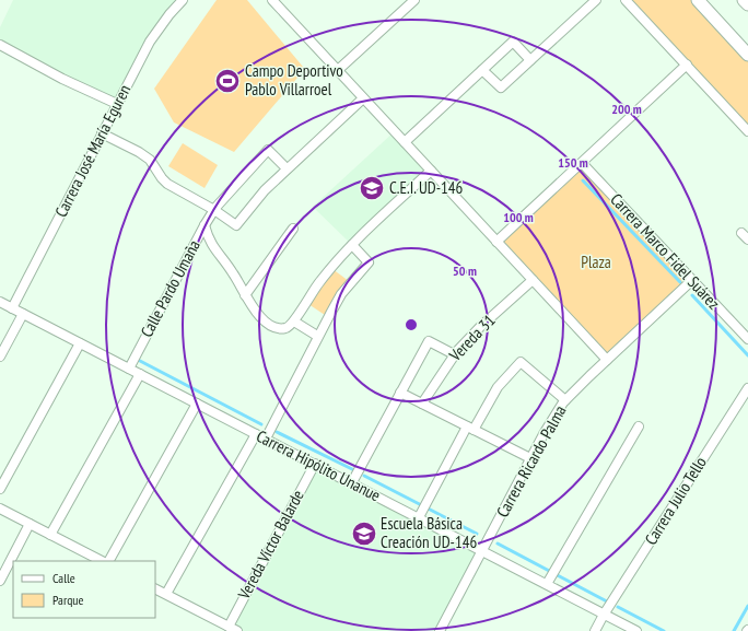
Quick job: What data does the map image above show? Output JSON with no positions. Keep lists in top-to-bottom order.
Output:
{
  "streets": {
    "street": [
      "Carrera José María Eguren",
      "Carrera Marco Fidel Suárez",
      "Calle Pardo Umaña",
      "Vereda 31",
      "Carrera Ricardo Palma",
      "Carrera Hipólito Unanue",
      "Carrera Julio Tello",
      "Vereda Víctor Balarde"
    ]
  },
  "crossings": [
    ["Carrera José María Eguren", "Carrera Hipólito Unanue"],
    ["Carrera Marco Fidel Suárez", "Carrera Ricardo Palma"],
    ["Calle Pardo Umaña", "Carrera Hipólito Unanue"],
    ["Vereda 31", "Carrera Hipólito Unanue"],
    ["Carrera Ricardo Palma", "Carrera Hipólito Unanue"],
    ["Carrera Hipólito Unanue", "Carrera Julio Tello"],
    ["Carrera Hipólito Unanue", "Vereda Víctor Balarde"]
  ],
  "parks": ["Plaza"],
  "places": {
    "sports": ["Campo Deportivo Pablo Villarroel"],
    "school or university": ["C.E.I. UD-146", "Escuela Básica Creación UD-146"]
  },
  "legend": ["Calle", "Parque"],
  "rings": [
    "200 m",
    "150 m",
    "100 m",
    "50 m"
  ]
}
